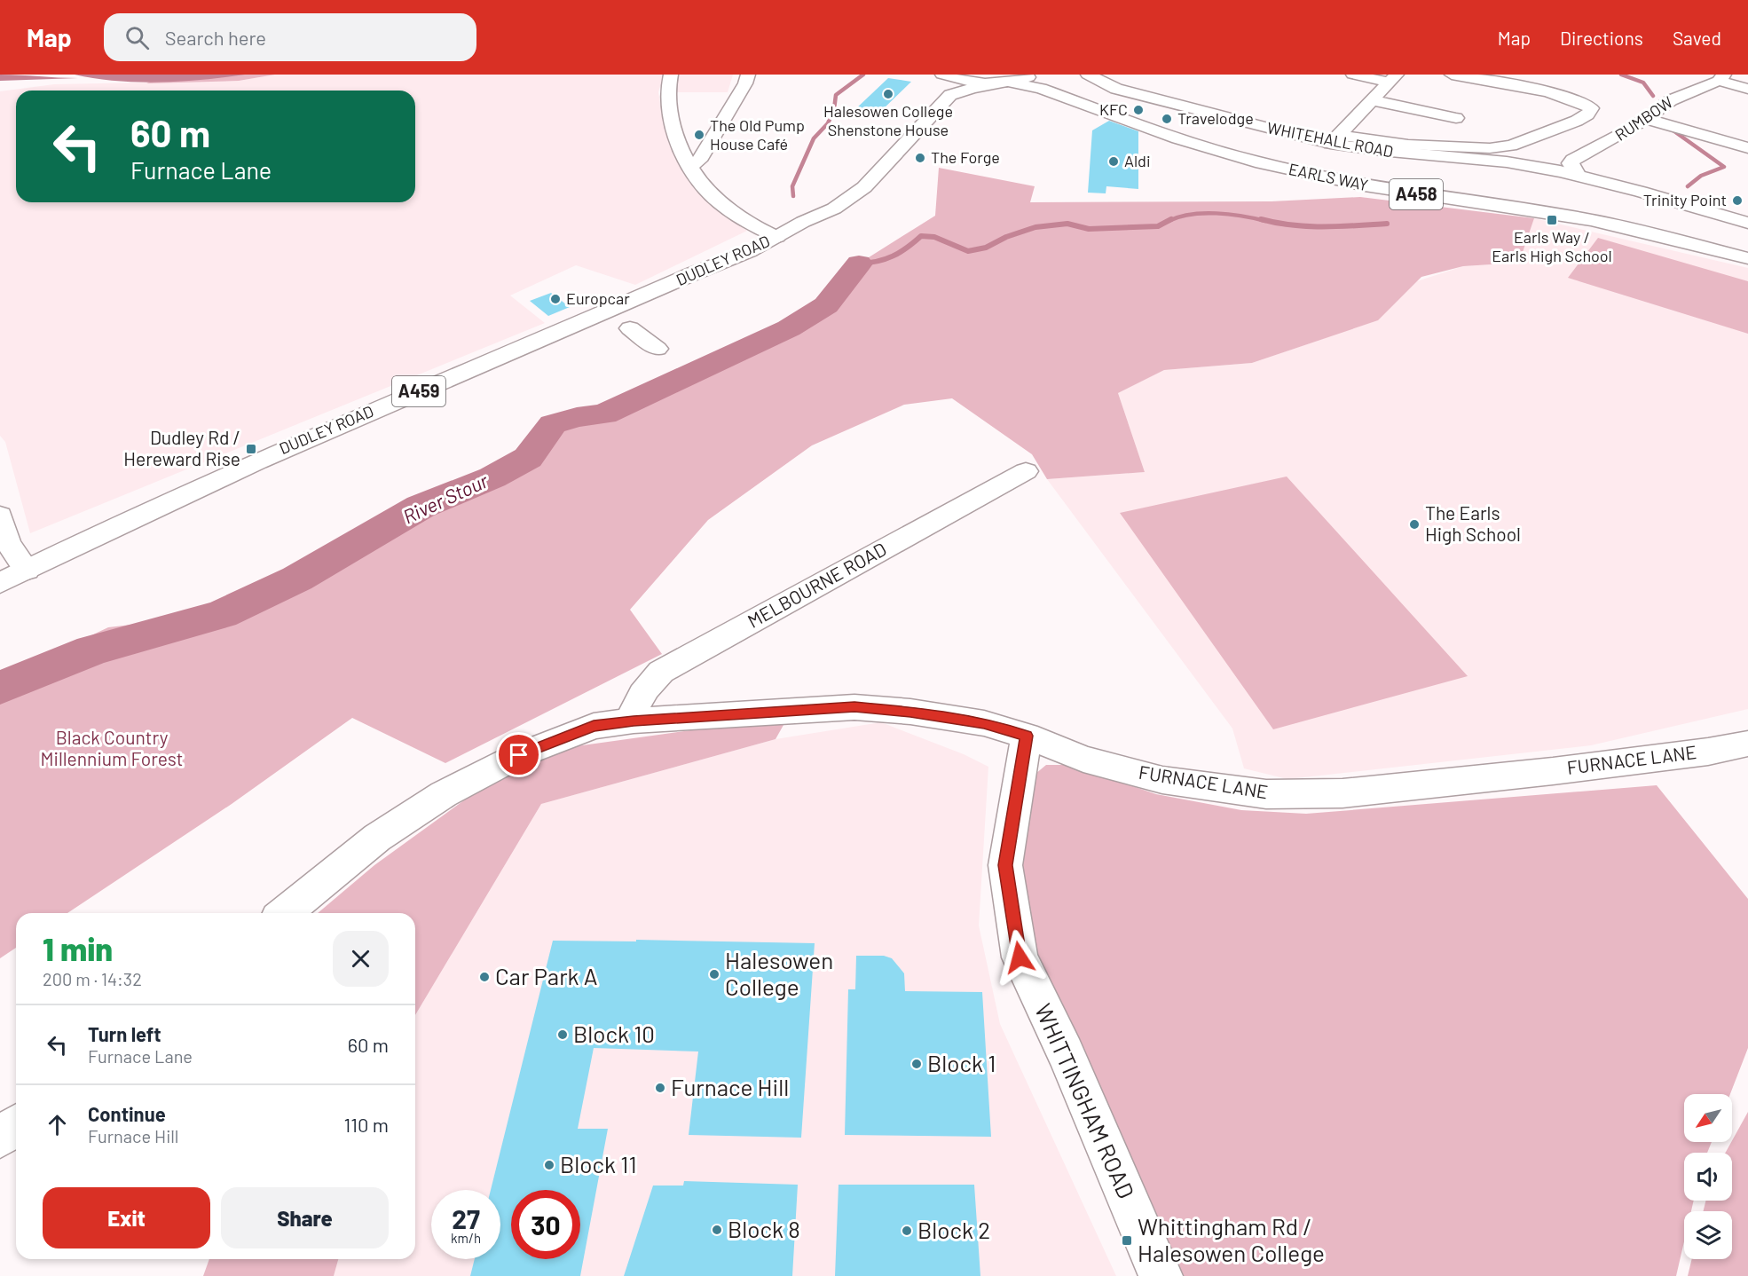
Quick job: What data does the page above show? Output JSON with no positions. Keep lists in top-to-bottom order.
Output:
{
  "streets": {
    "main road": [
      "RUMBOW",
      "WHITEHALL ROAD",
      "EARLS WAY",
      "A458",
      "DUDLEY ROAD",
      "A459",
      "MELBOURNE ROAD",
      "FURNACE LANE",
      "WHITTINGHAM ROAD"
    ]
  },
  "crossings": [
    ["RUMBOW", "WHITEHALL ROAD"],
    ["RUMBOW", "A458"],
    ["WHITEHALL ROAD", "A458"],
    ["EARLS WAY", "A458"],
    ["EARLS WAY", "A459"],
    ["A458", "A459"],
    ["DUDLEY ROAD", "A459"],
    ["MELBOURNE ROAD", "FURNACE LANE"],
    ["FURNACE LANE", "WHITTINGHAM ROAD"]
  ],
  "water": ["River Stour"],
  "parks": ["Black Country Millennium Forest"],
  "places": {
    "other": [
      "Halesowen College Shenstone House",
      "KFC",
      "Travelodge",
      "The Old Pump House Café",
      "The Forge",
      "Aldi",
      "Trinity Point",
      "Europcar",
      "The Earls High School",
      "Halesowen College",
      "Car Park A",
      "Block 10",
      "Block 1",
      "Furnace Hill",
      "Block 11",
      "Block 8",
      "Block 2"
    ],
    "transit": ["Earls Way / Earls High School", "Dudley Rd / Hereward Rise", "Whittingham Rd / Halesowen College"]
  },
  "north": "bottom left",
  "page": {
    "header": "Map",
    "search": "Search here",
    "nav": ["Map", "Directions", "Saved"],
    "turn": ["60 m", "Furnace Lane"],
    "heading": ["1 min", "200 m · 14:32"],
    "list": [
      {
        "name": "Turn left",
        "note": "Furnace Lane",
        "value": "60 m"
      },
      {
        "name": "Continue",
        "note": "Furnace Hill",
        "value": "110 m"
      }
    ],
    "buttons": ["Exit", "Share"],
    "speed": "27 km/h",
    "limit": "30"
  }
}
